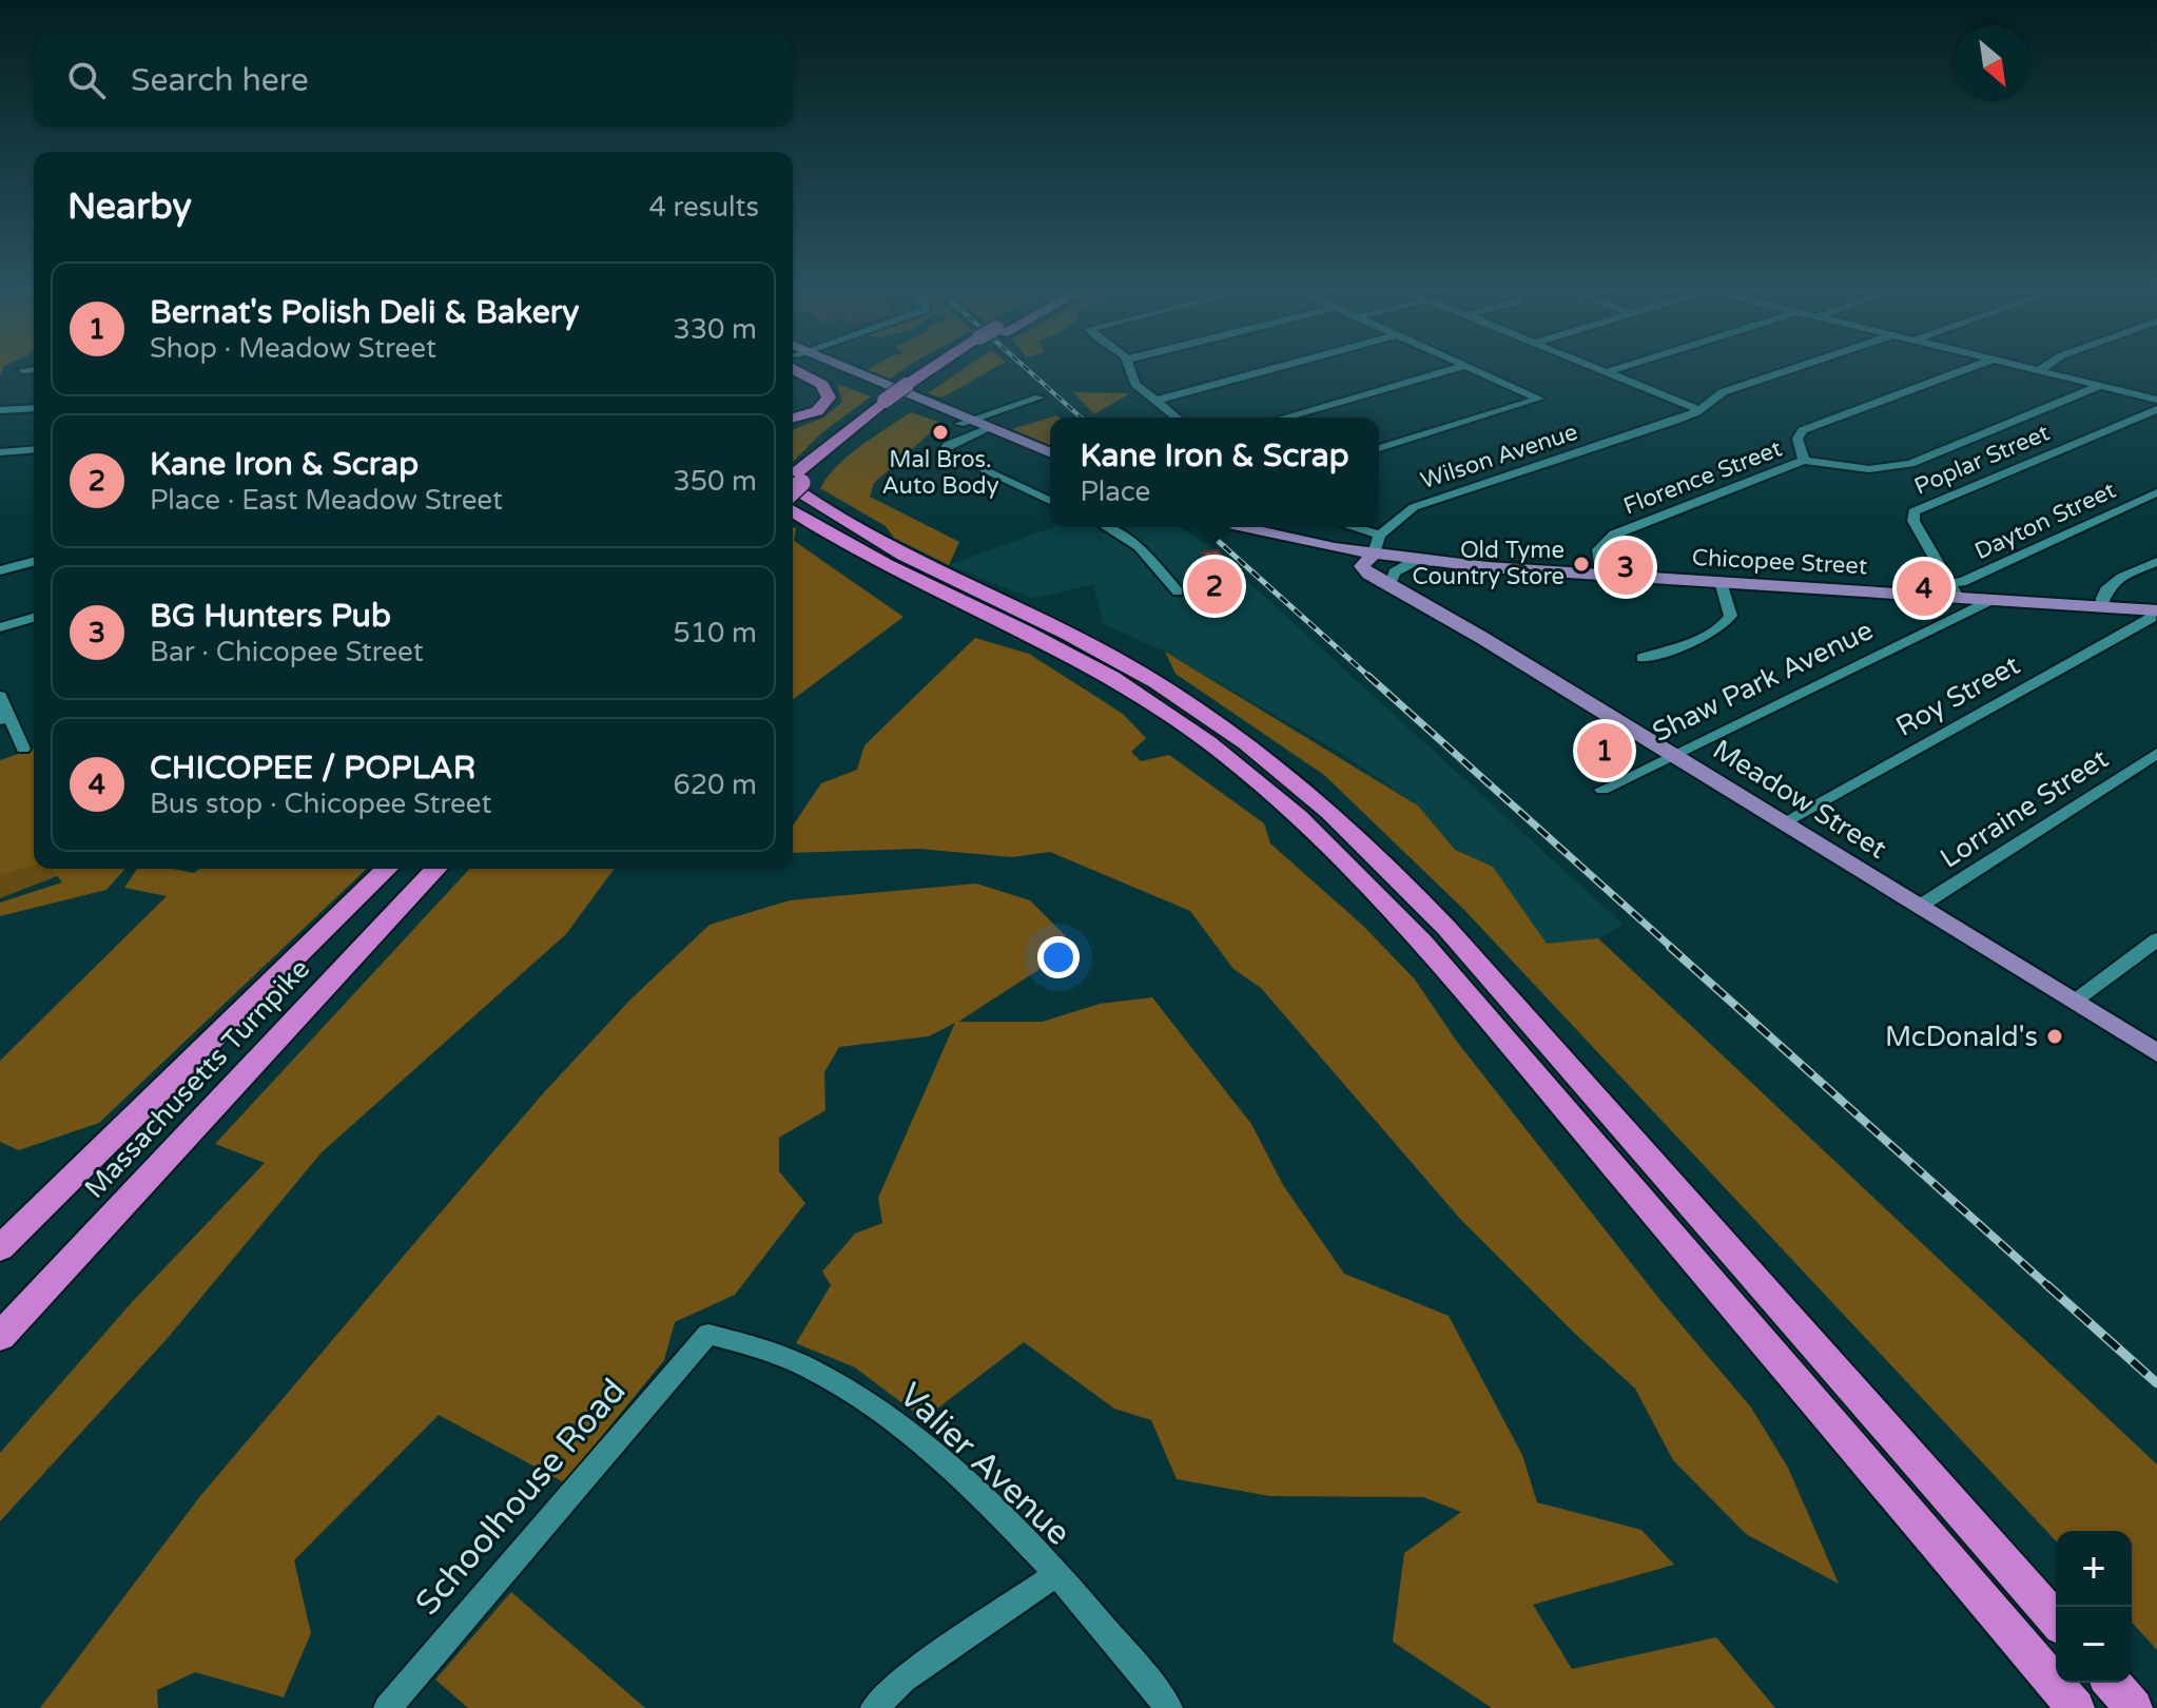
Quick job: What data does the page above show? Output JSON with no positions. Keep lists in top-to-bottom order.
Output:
{
  "streets": {
    "highway": ["Massachusetts Turnpike"],
    "main road": ["Chicopee Street", "Meadow Street"],
    "street": [
      "Wilson Avenue",
      "Poplar Street",
      "Florence Street",
      "Dayton Street",
      "Shaw Park Avenue",
      "Roy Street",
      "Lorraine Street",
      "Valier Avenue",
      "Schoolhouse Road"
    ]
  },
  "crossings": [
    ["Wilson Avenue", "Chicopee Street"],
    ["Wilson Avenue", "Meadow Street"],
    ["Poplar Street", "Dayton Street"],
    ["Poplar Street", "Chicopee Street"],
    ["Florence Street", "Chicopee Street"],
    ["Dayton Street", "Chicopee Street"],
    ["Chicopee Street", "Shaw Park Avenue"],
    ["Chicopee Street", "Roy Street"],
    ["Chicopee Street", "Meadow Street"],
    ["Shaw Park Avenue", "Meadow Street"],
    ["Roy Street", "Meadow Street"],
    ["Meadow Street", "Lorraine Street"],
    ["Valier Avenue", "Schoolhouse Road"]
  ],
  "places": ["Mal Bros. Auto Body", "Old Tyme Country Store", "McDonald's"],
  "north": "bottom right",
  "page": {
    "search": "Search here",
    "heading": ["Nearby", "4 results"],
    "list": [
      {
        "mark": "1",
        "name": "Bernat's Polish Deli & Bakery",
        "note": "Shop · Meadow Street",
        "value": "330 m"
      },
      {
        "mark": "2",
        "name": "Kane Iron & Scrap",
        "note": "Place · East Meadow Street",
        "value": "350 m"
      },
      {
        "mark": "3",
        "name": "BG Hunters Pub",
        "note": "Bar · Chicopee Street",
        "value": "510 m"
      },
      {
        "mark": "4",
        "name": "CHICOPEE / POPLAR",
        "note": "Bus stop · Chicopee Street",
        "value": "620 m"
      }
    ],
    "popup": ["Kane Iron & Scrap", "Place"],
    "pins": [
      "3",
      "2",
      "4",
      "1"
    ],
    "map_buttons": ["+", "−"]
  }
}
